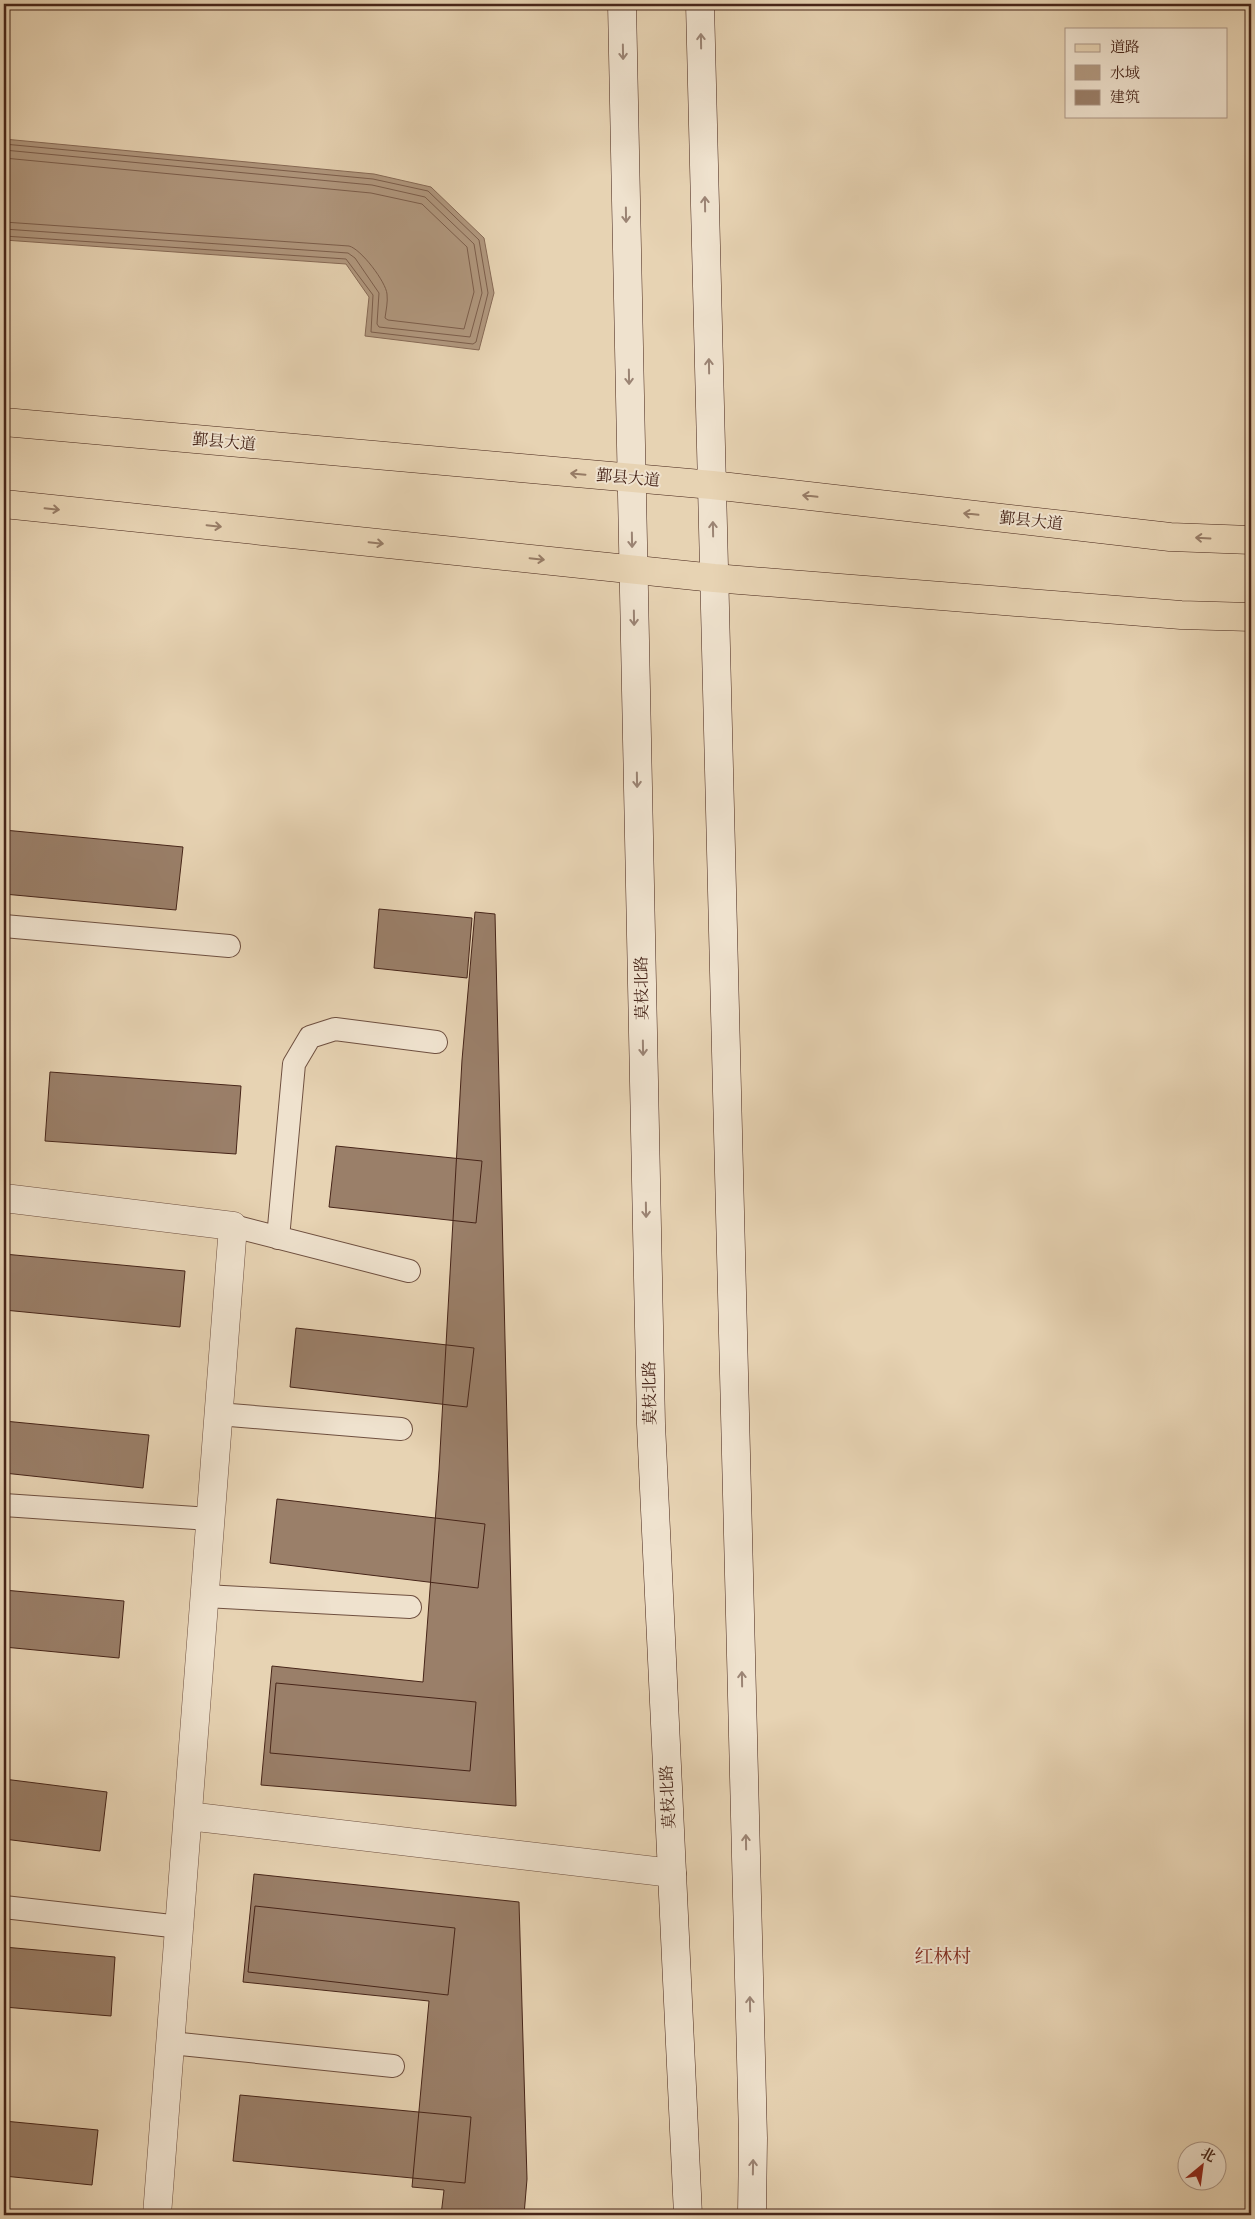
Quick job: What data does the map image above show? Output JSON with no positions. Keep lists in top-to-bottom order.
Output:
{
  "streets": {
    "main road": ["鄞县大道"],
    "street": ["莫枝北路"]
  },
  "crossings": [
    ["鄞县大道", "莫枝北路"]
  ],
  "districts": ["红林村"],
  "legend": ["道路", "水域", "建筑"],
  "north": "top right"
}
